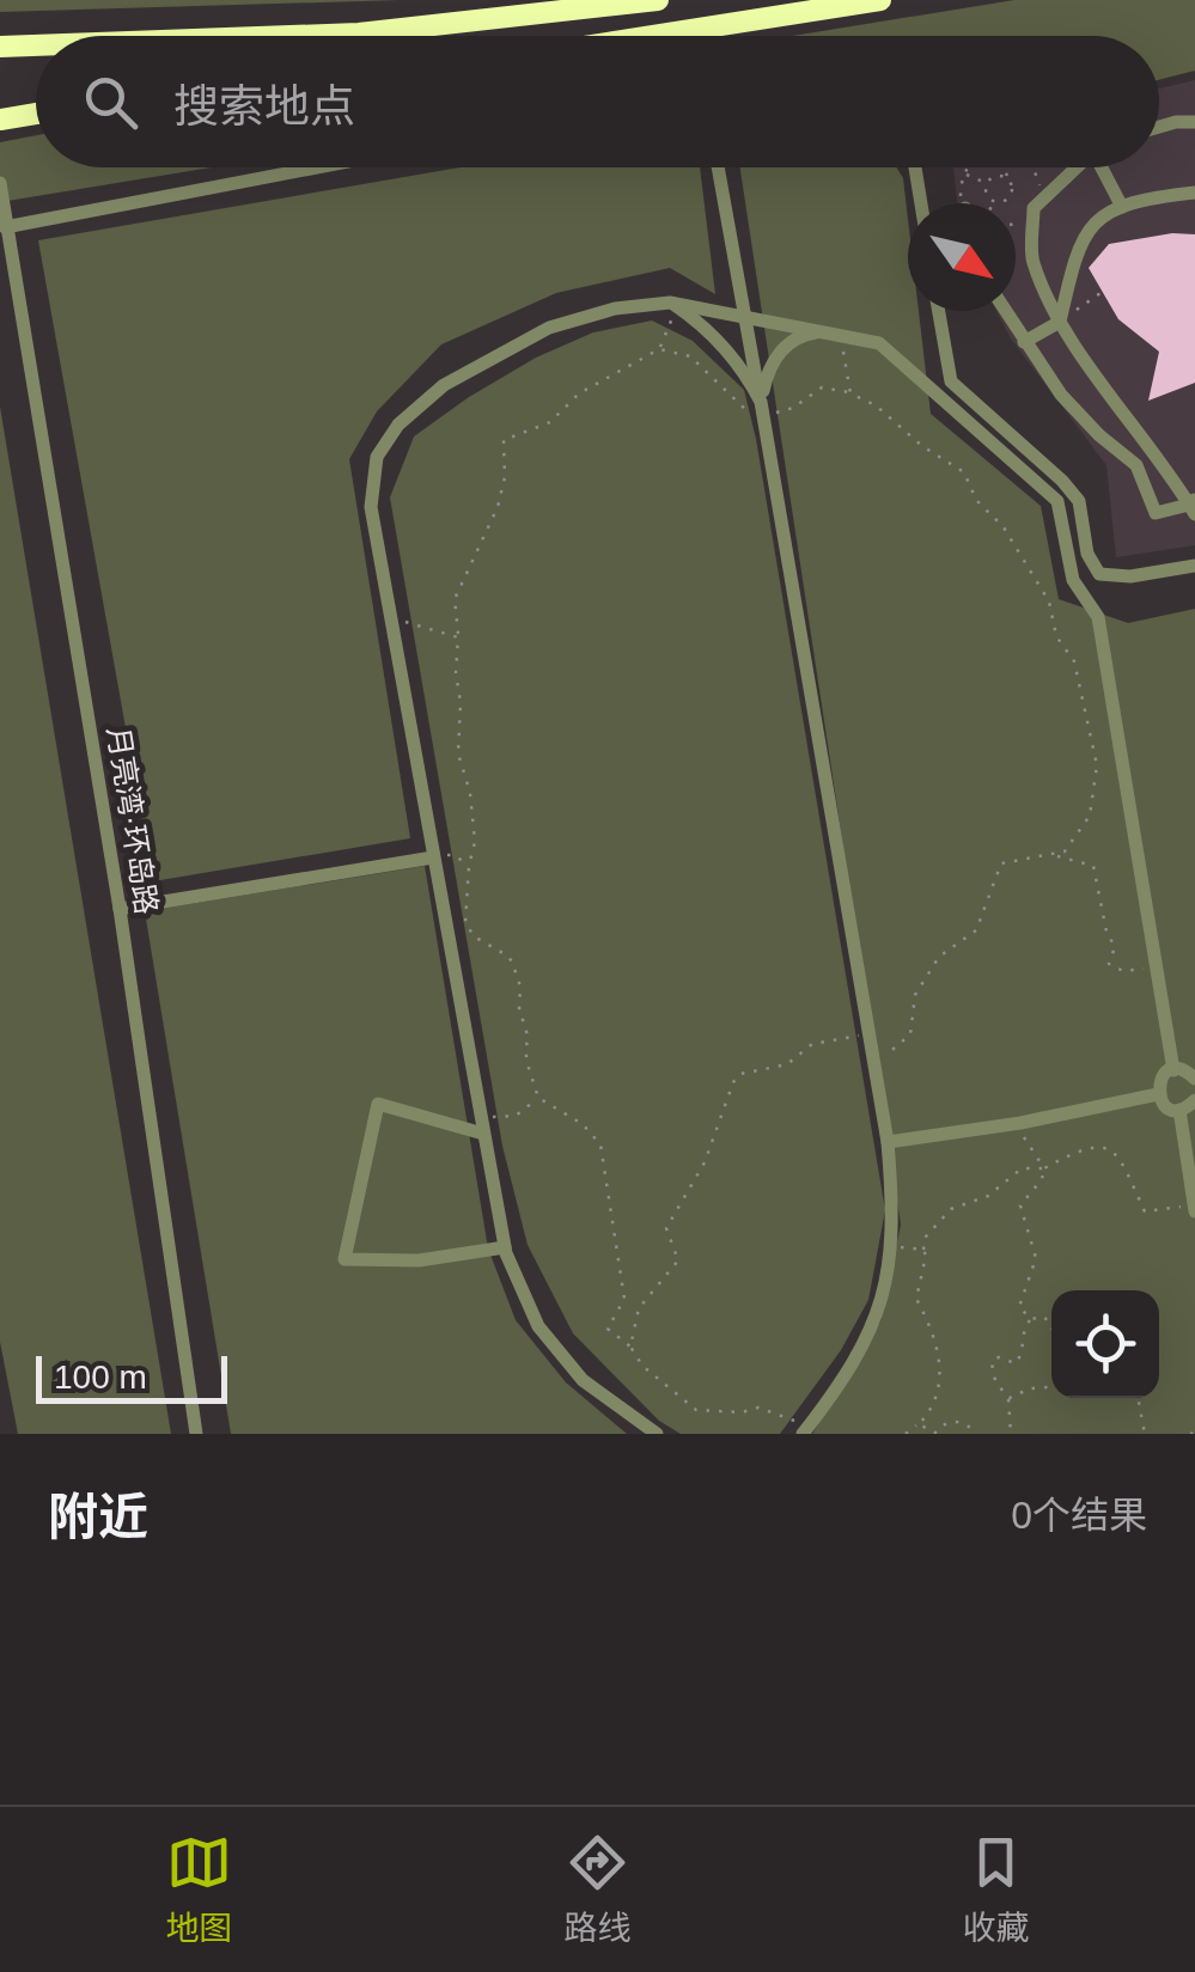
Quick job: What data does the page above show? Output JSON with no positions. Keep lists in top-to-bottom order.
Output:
{
  "streets": {
    "street": ["月亮湾·环岛路"]
  },
  "scale_bar": "100 m",
  "north": "bottom right",
  "page": {
    "search": "搜索地点",
    "scale": "100 m",
    "heading": ["附近", "0个结果"],
    "nav": ["地图", "路线", "收藏"]
  }
}
